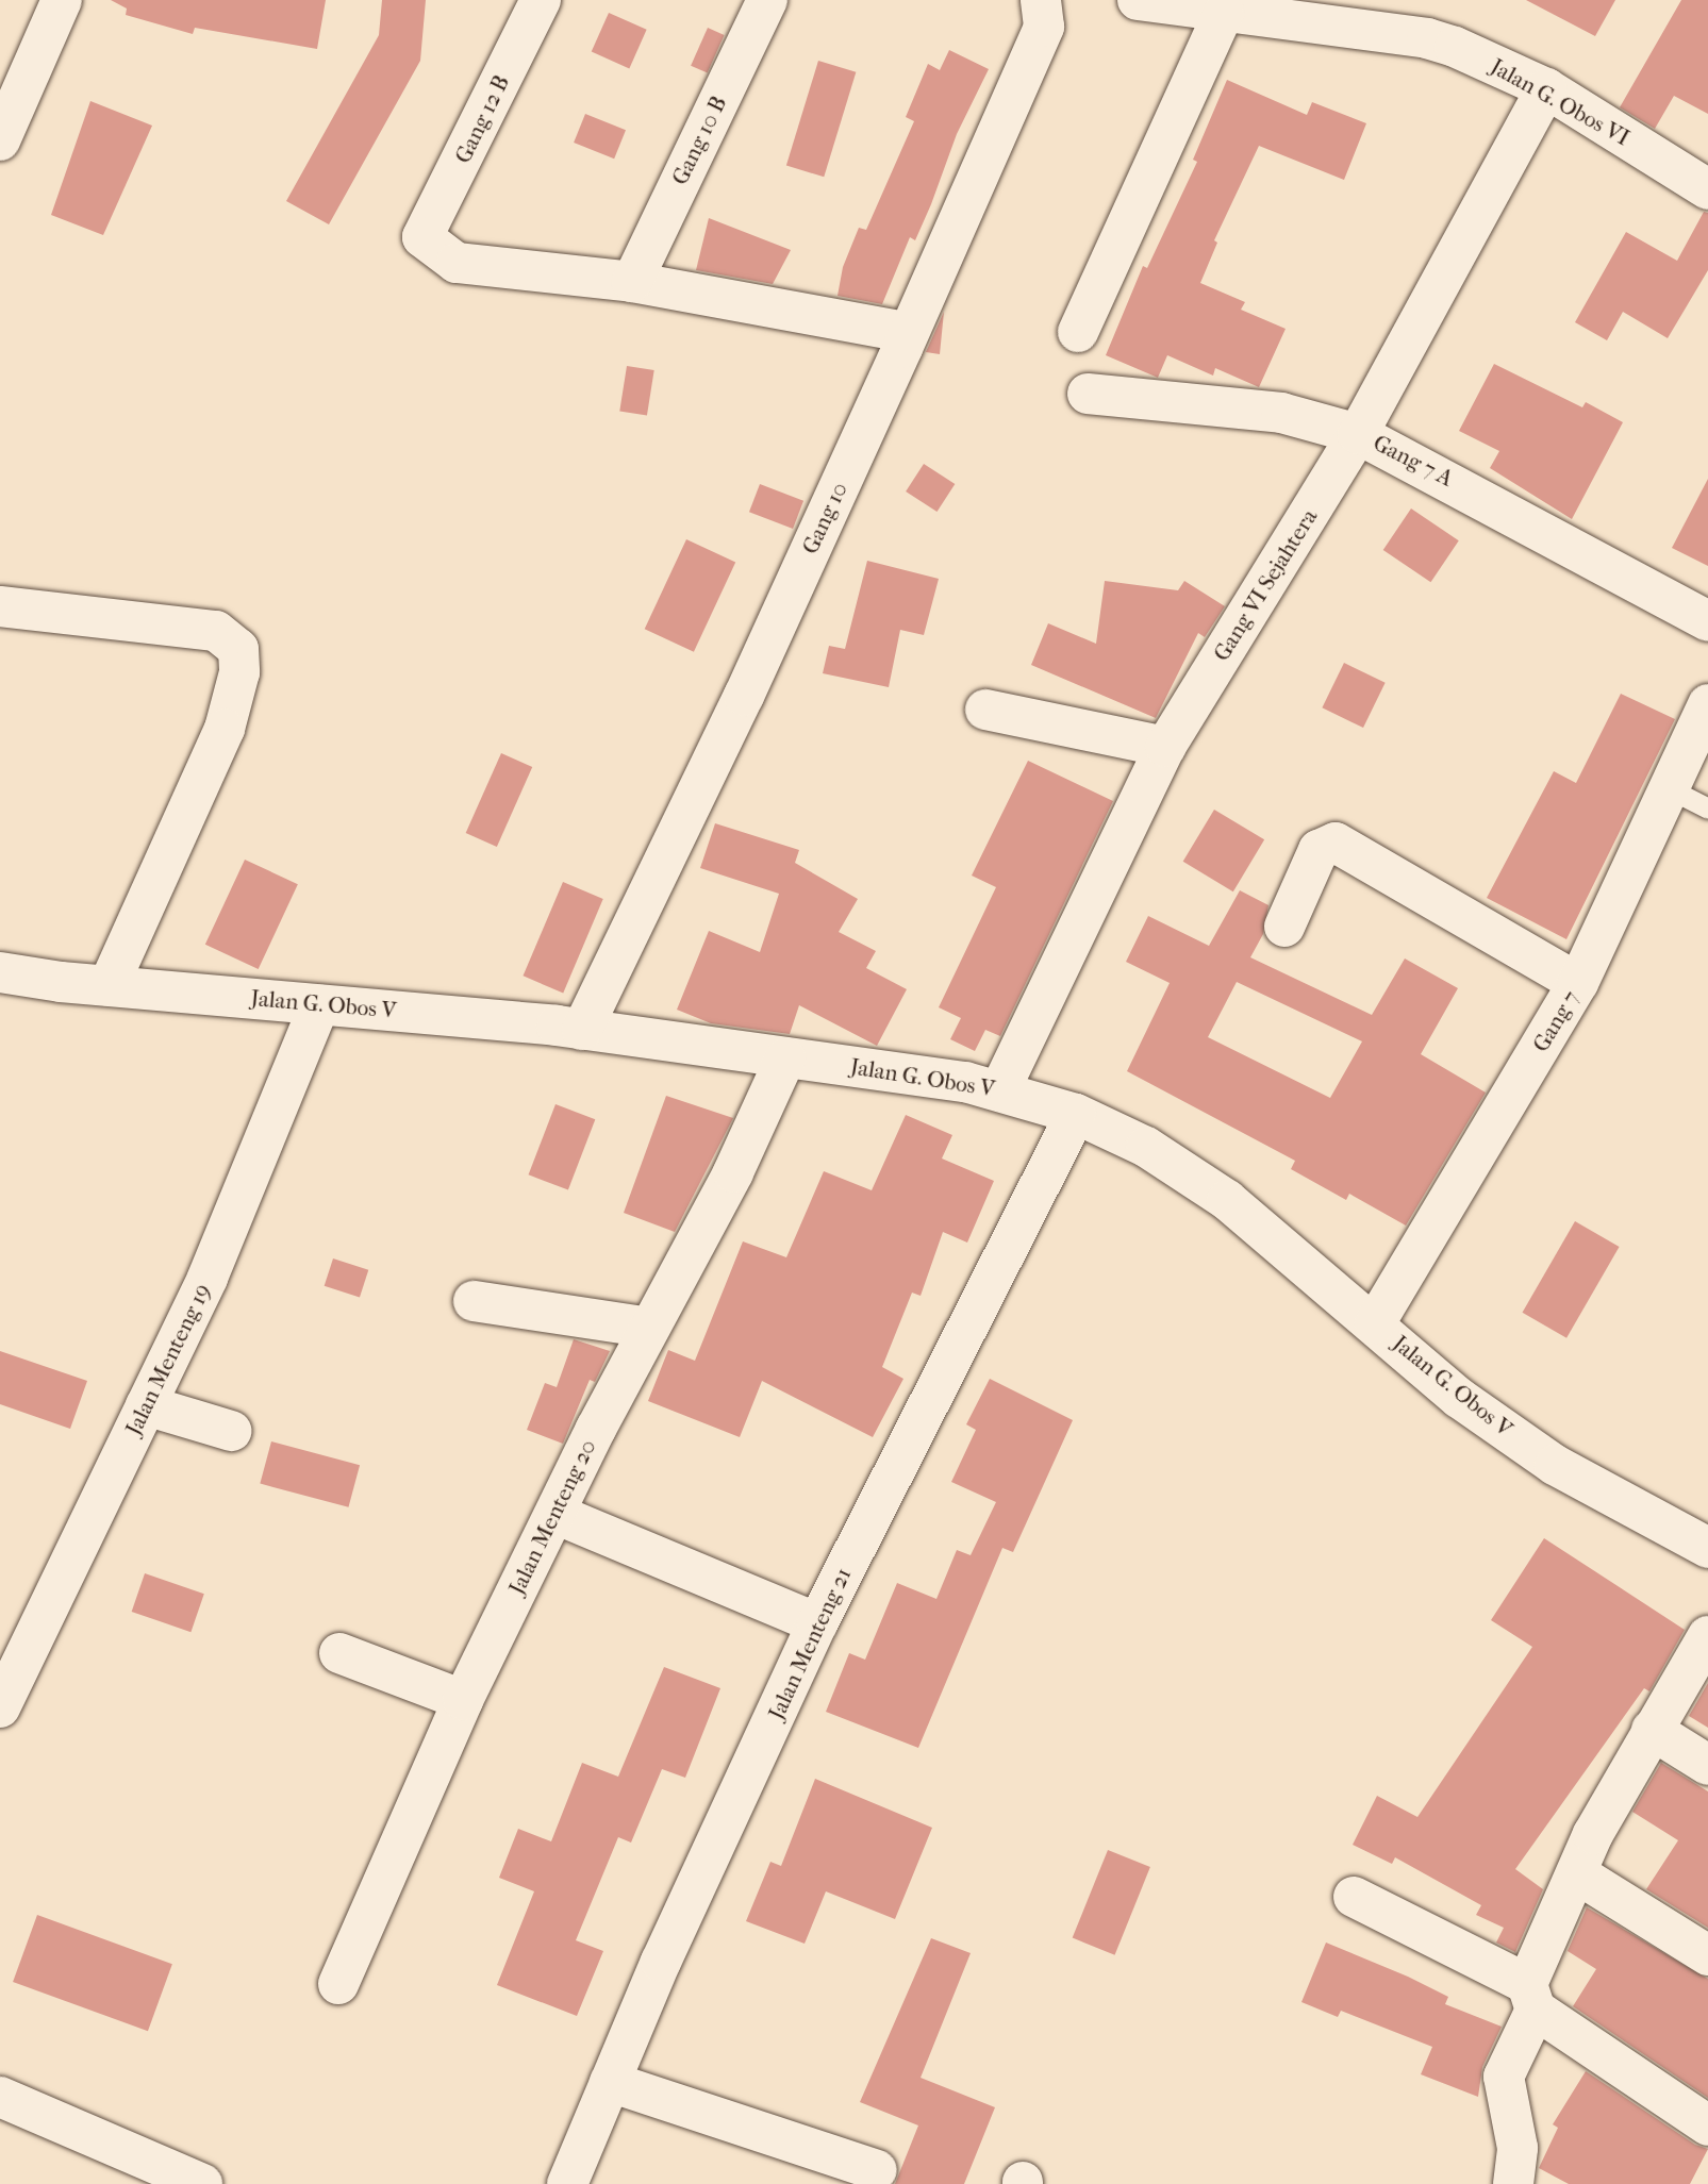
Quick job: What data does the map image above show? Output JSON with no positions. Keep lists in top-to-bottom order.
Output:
{
  "streets": {
    "street": [
      "Jalan G. Obos VI",
      "Gang 12 B",
      "Gang 10 B",
      "Gang 7 A",
      "Gang 10",
      "Gang VI Sejahtera",
      "Jalan G. Obos V",
      "Gang 7",
      "Jalan Menteng 19",
      "Jalan Menteng 20",
      "Jalan Menteng 21"
    ]
  },
  "crossings": [
    ["Jalan G. Obos VI", "Gang VI Sejahtera"],
    ["Gang 12 B", "Gang 10 B"],
    ["Gang 7 A", "Gang VI Sejahtera"],
    ["Gang 10", "Jalan G. Obos V"],
    ["Gang VI Sejahtera", "Jalan G. Obos V"],
    ["Jalan G. Obos V", "Gang 7"],
    ["Jalan G. Obos V", "Jalan Menteng 19"],
    ["Jalan G. Obos V", "Jalan Menteng 20"],
    ["Jalan G. Obos V", "Jalan Menteng 21"]
  ]
}
